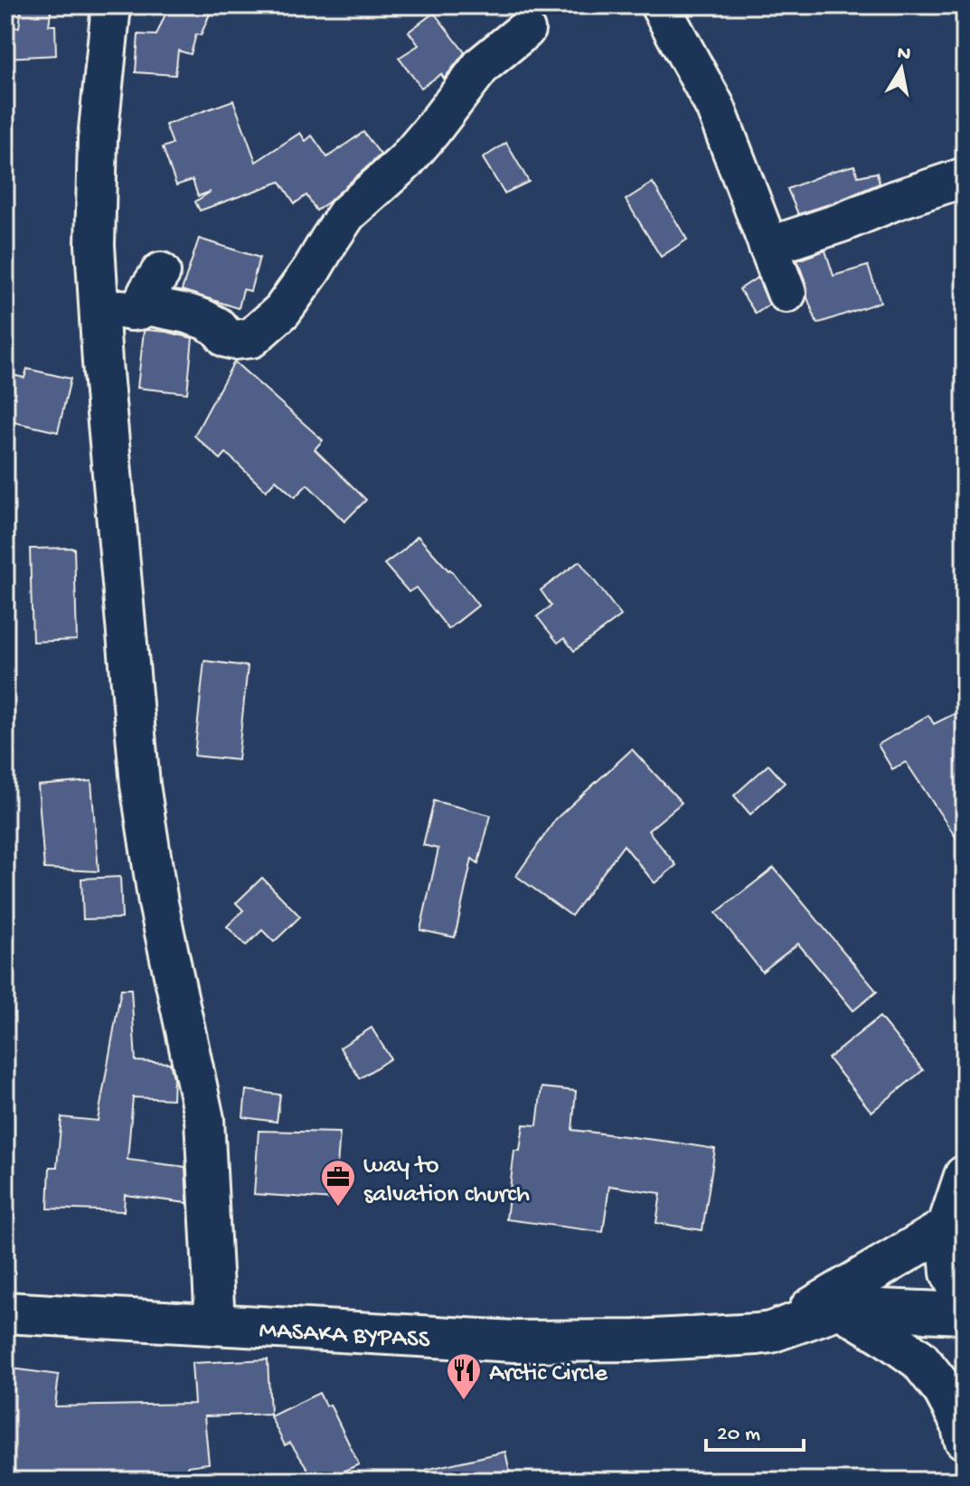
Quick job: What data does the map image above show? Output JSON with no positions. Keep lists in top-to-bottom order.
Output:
{
  "streets": {
    "highway": ["MASAKA BYPASS"]
  },
  "places": {
    "office": ["way to salvation church"],
    "restaurant": ["Arctic Circle"]
  },
  "scale_bar": "20 m",
  "north": "top"
}
